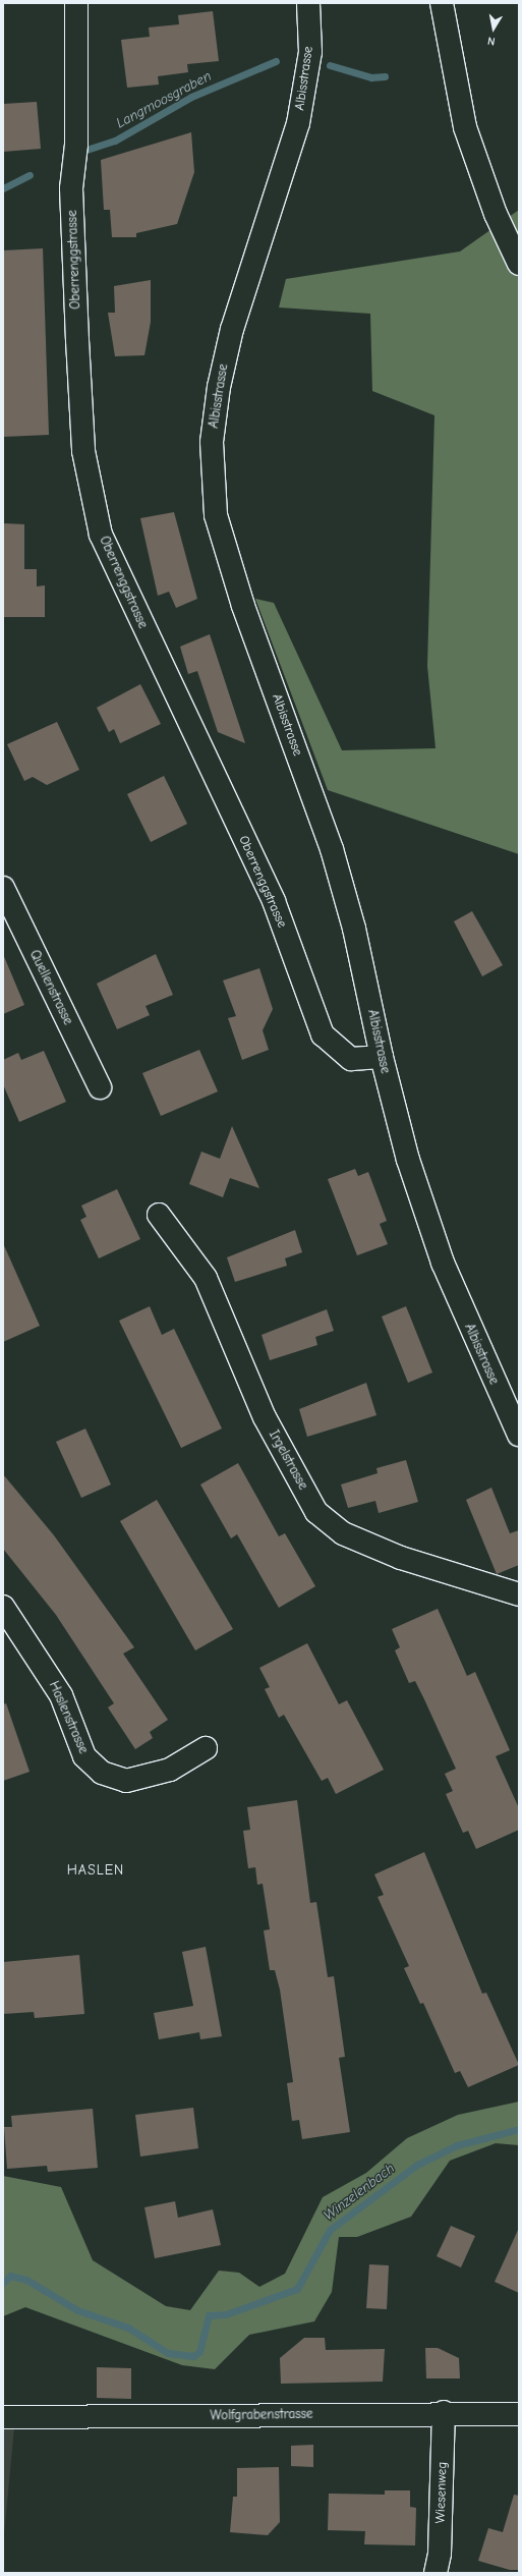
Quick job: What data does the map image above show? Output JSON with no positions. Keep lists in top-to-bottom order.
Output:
{
  "streets": {
    "street": [
      "Albisstrasse",
      "Oberrenggstrasse",
      "Quellenstrasse",
      "Irgelstrasse",
      "Haslenstrasse",
      "Wolfgrabenstrasse",
      "Wiesenweg"
    ]
  },
  "crossings": [
    ["Albisstrasse", "Oberrenggstrasse"],
    ["Wolfgrabenstrasse", "Wiesenweg"]
  ],
  "districts": ["HASLEN"],
  "water": ["Langmoosgraben", "Winzelenbach"],
  "north": "bottom"
}
